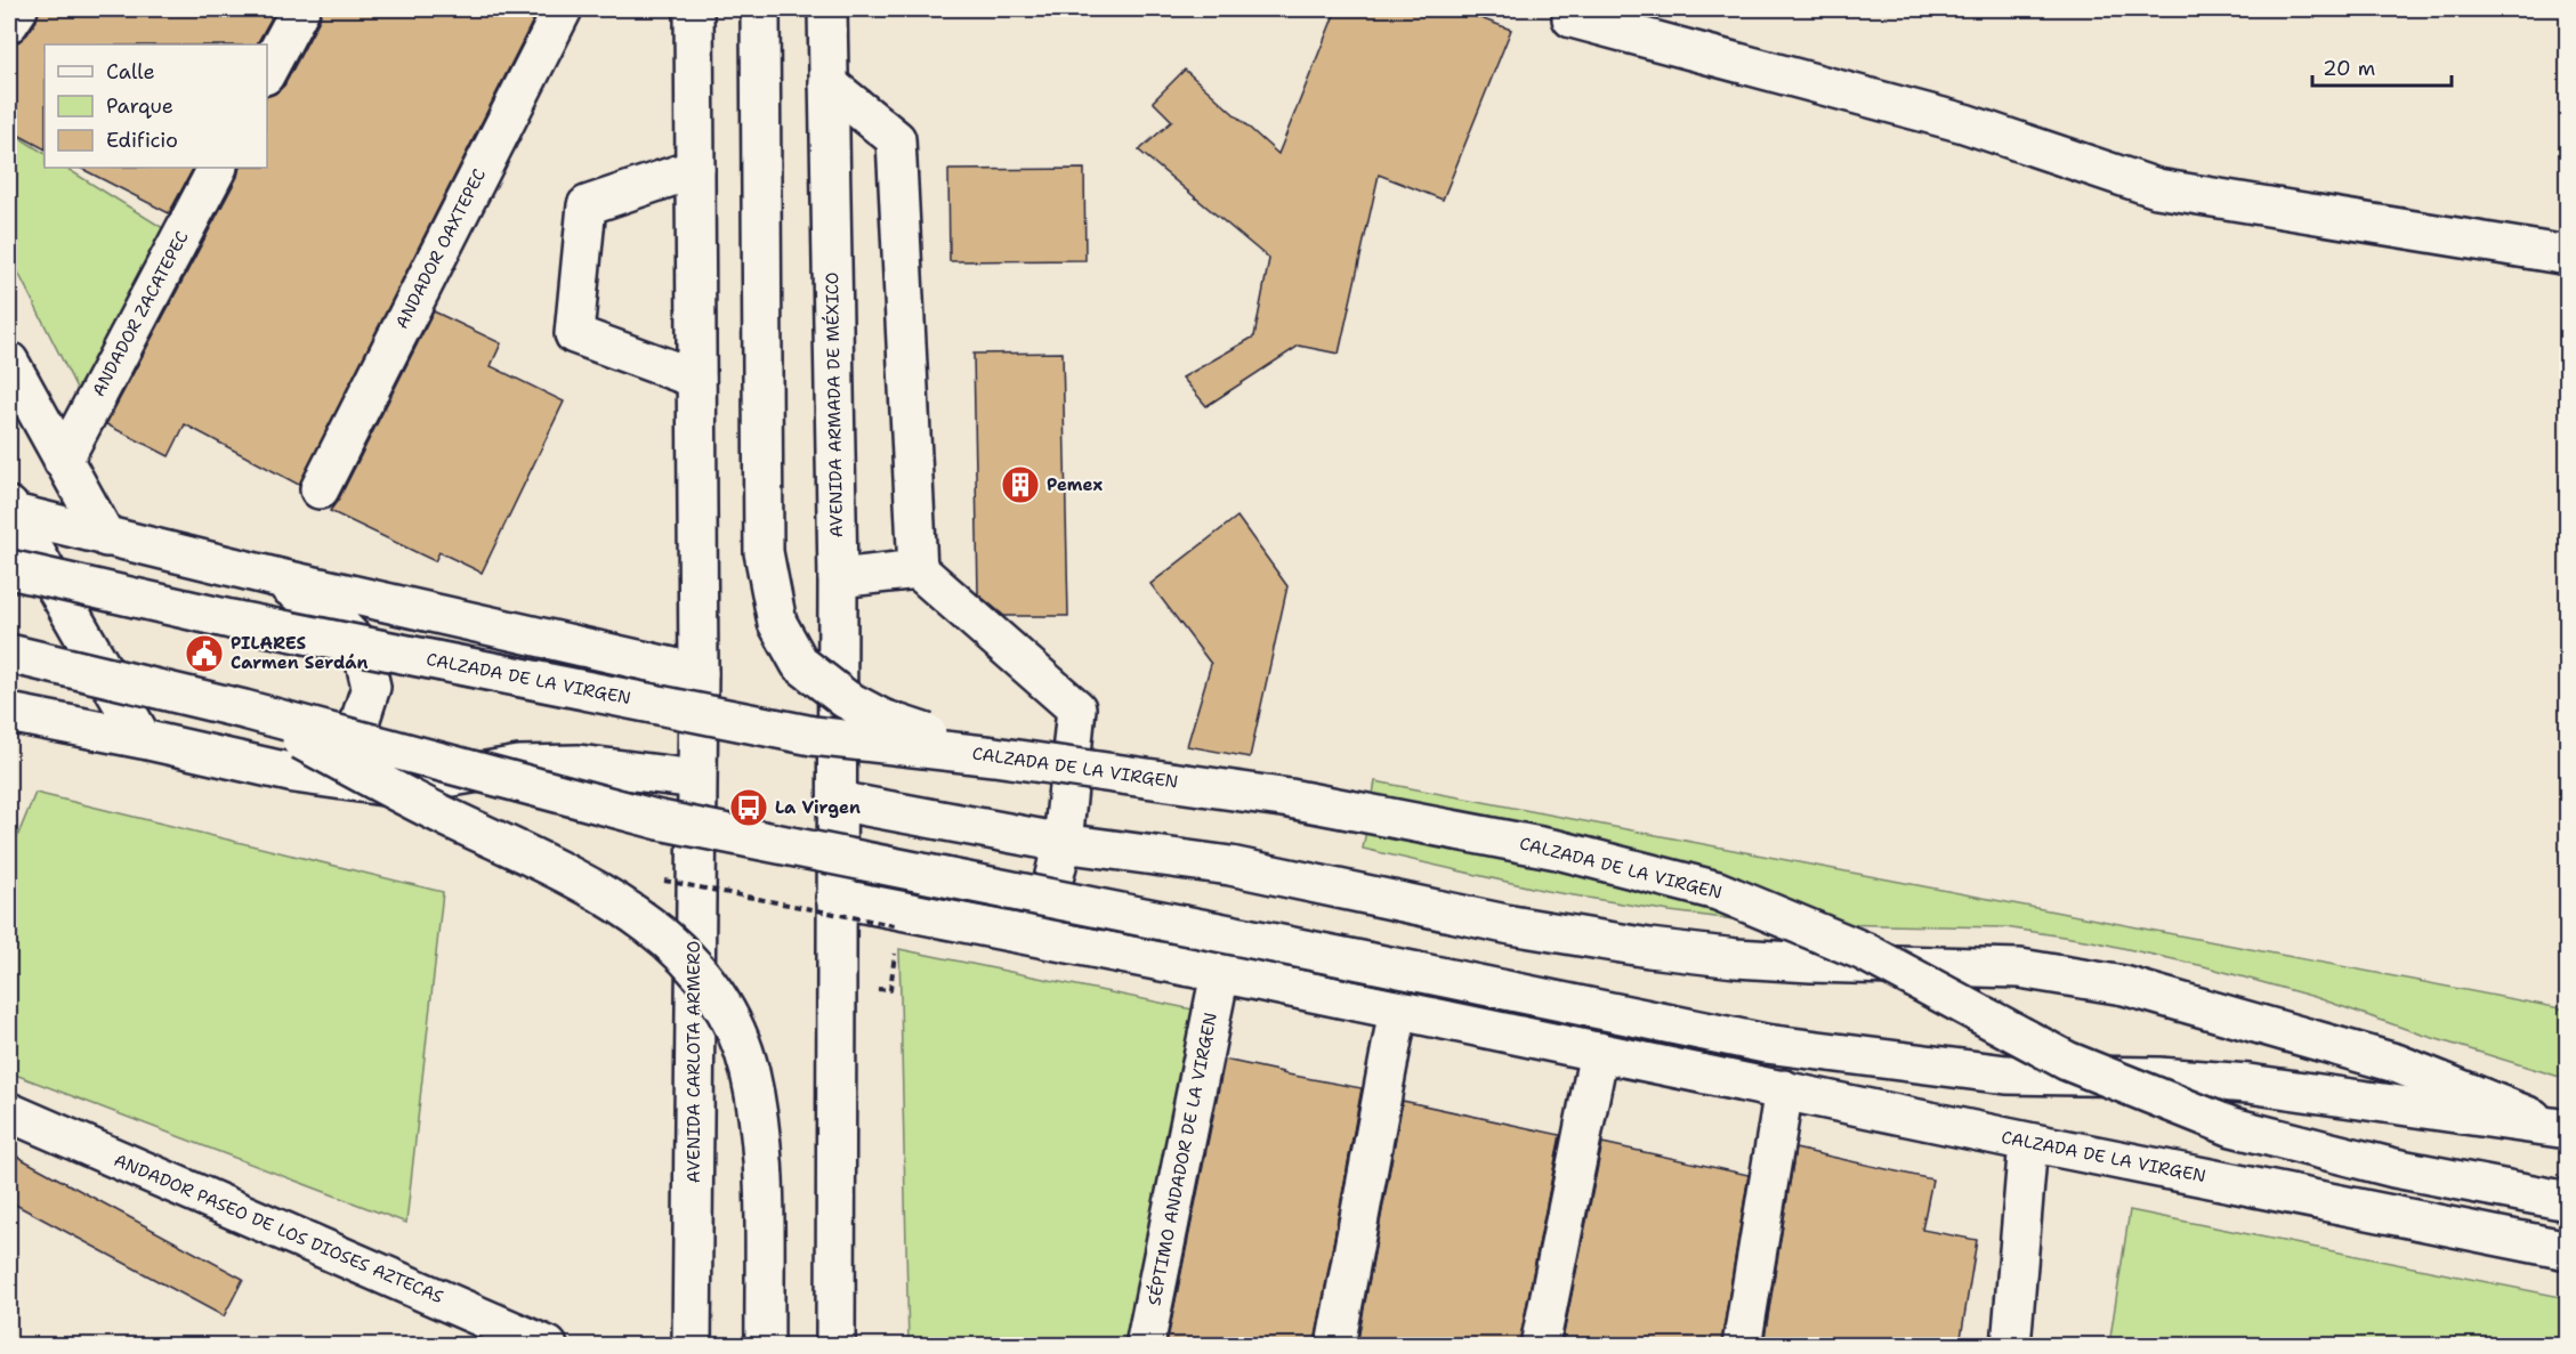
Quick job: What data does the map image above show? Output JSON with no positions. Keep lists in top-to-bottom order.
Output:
{
  "streets": {
    "main road": [
      "ANDADOR OAXTEPEC",
      "ANDADOR ZACATEPEC",
      "AVENIDA ARMADA DE MÉXICO",
      "CALZADA DE LA VIRGEN",
      "AVENIDA CARLOTA ARMERO",
      "SÉPTIMO ANDADOR DE LA VIRGEN",
      "ANDADOR PASEO DE LOS DIOSES AZTECAS"
    ]
  },
  "crossings": [
    ["CALZADA DE LA VIRGEN", "SÉPTIMO ANDADOR DE LA VIRGEN"]
  ],
  "places": {
    "building": ["Pemex"],
    "public building": ["PILARES Carmen Serdán"],
    "bus stop": ["La Virgen"]
  },
  "legend": ["Calle", "Parque", "Edificio"],
  "scale_bar": "20 m"
}
